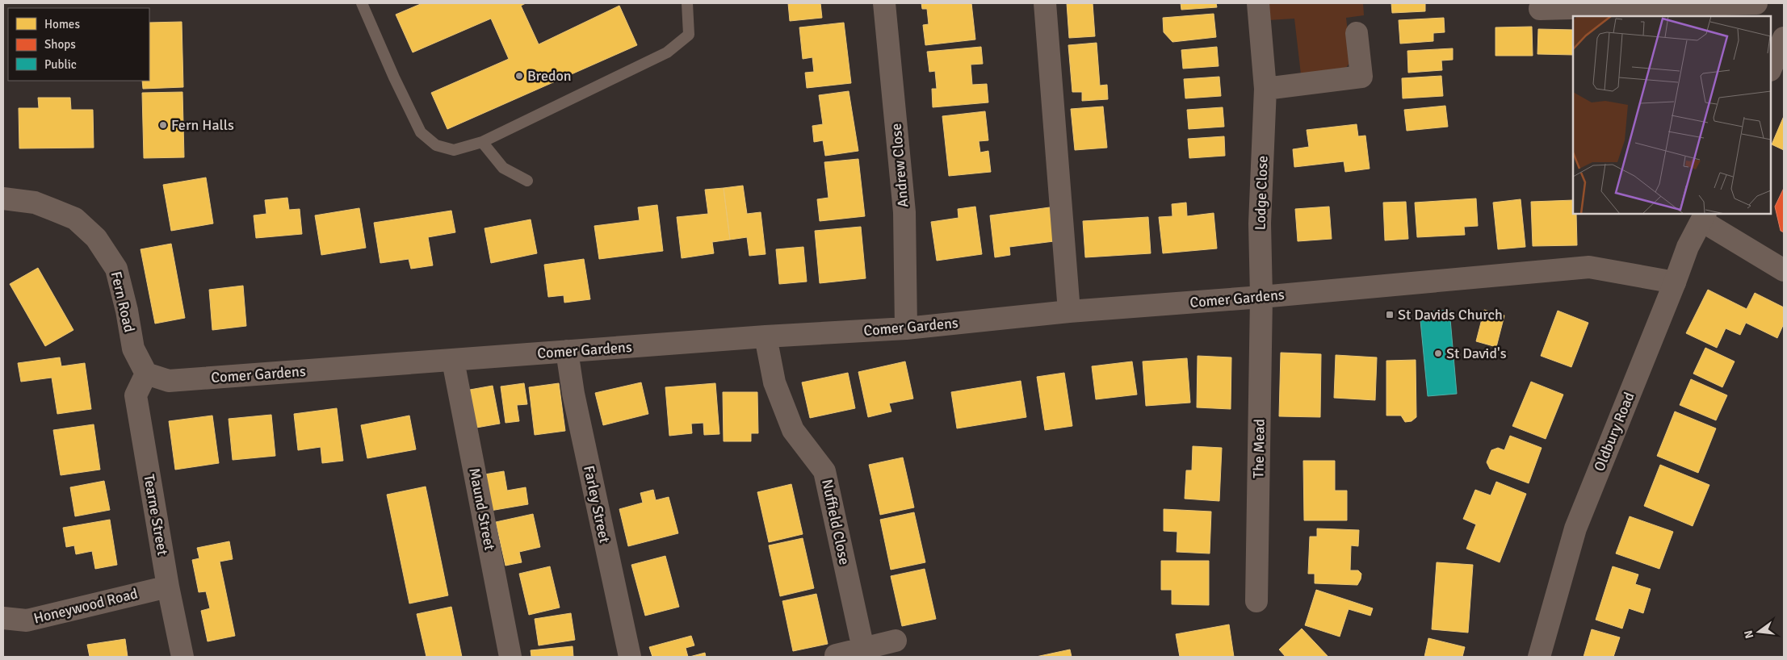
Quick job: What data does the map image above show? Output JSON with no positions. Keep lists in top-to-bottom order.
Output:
{
  "streets": {
    "street": [
      "Andrew Close",
      "Lodge Close",
      "Comer Gardens",
      "Fern Road",
      "Oldbury Road",
      "The Mead",
      "Farley Street",
      "Maund Street",
      "Tearne Street",
      "Nuffield Close",
      "Honeywood Road"
    ]
  },
  "crossings": [
    ["Andrew Close", "Comer Gardens"],
    ["Lodge Close", "Comer Gardens"],
    ["Lodge Close", "The Mead"],
    ["Comer Gardens", "Fern Road"],
    ["Comer Gardens", "Oldbury Road"],
    ["Comer Gardens", "The Mead"],
    ["Comer Gardens", "Farley Street"],
    ["Comer Gardens", "Maund Street"],
    ["Comer Gardens", "Tearne Street"],
    ["Comer Gardens", "Nuffield Close"],
    ["Fern Road", "Tearne Street"],
    ["Tearne Street", "Honeywood Road"]
  ],
  "places": {
    "other": ["Bredon", "Fern Halls", "St David's"],
    "transit": ["St Davids Church"]
  },
  "legend": ["Homes", "Shops", "Public"],
  "north": "left"
}
